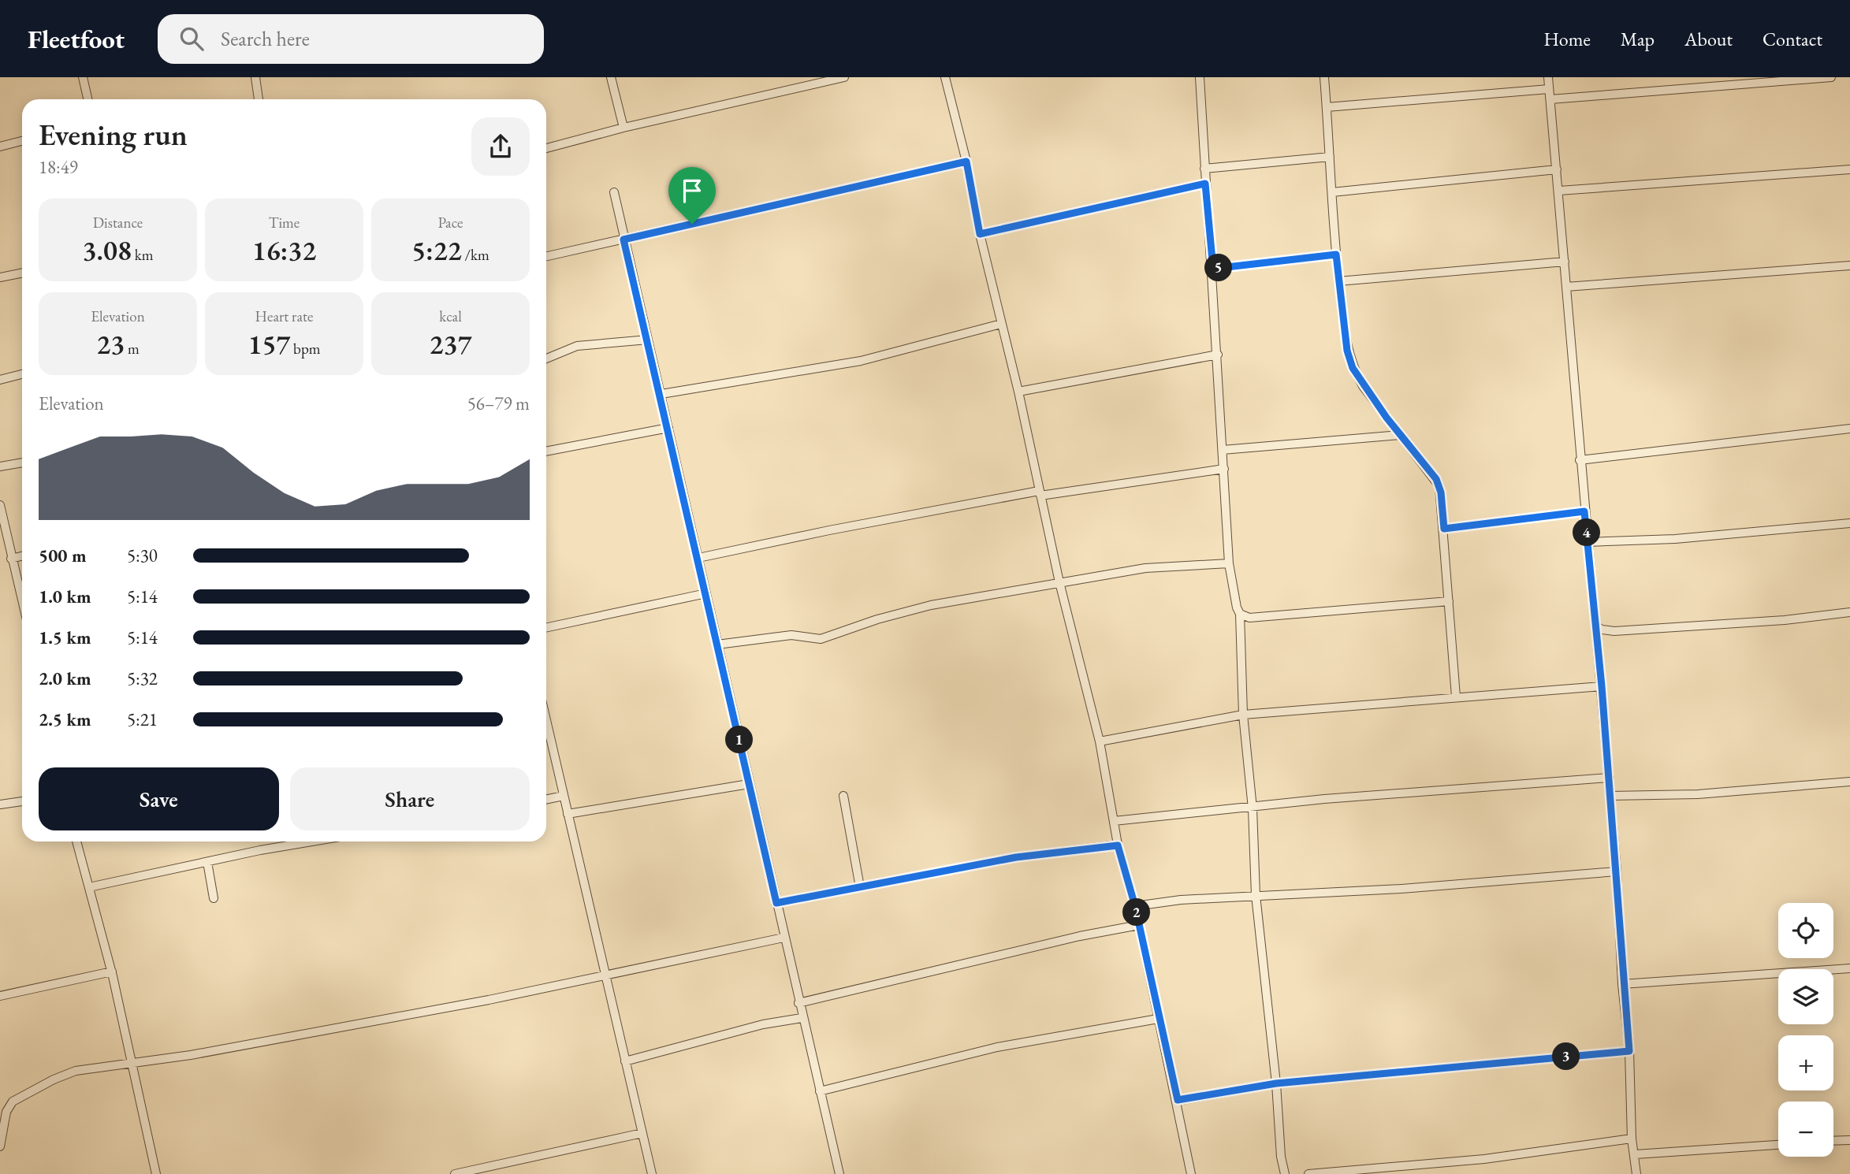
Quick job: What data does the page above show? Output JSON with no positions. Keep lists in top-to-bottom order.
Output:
{
  "page": {
    "header": "Fleetfoot",
    "search": "Search here",
    "nav": [
      "Home",
      "Map",
      "About",
      "Contact"
    ],
    "heading": ["Evening run", "18:49"],
    "stats": [
      ["Distance", "3.08 km"],
      ["Time", "16:32"],
      ["Pace", "5:22 /km"],
      ["Elevation", "23 m"],
      ["Heart rate", "157 bpm"],
      ["kcal", "237"]
    ],
    "pins": [
      "5",
      "4",
      "1",
      "2",
      "3"
    ],
    "chart": ["Elevation", "56–79 m"],
    "list": [
      {
        "name": "500 m",
        "note": "5:30"
      },
      {
        "name": "1.0 km",
        "note": "5:14"
      },
      {
        "name": "1.5 km",
        "note": "5:14"
      },
      {
        "name": "2.0 km",
        "note": "5:32"
      },
      {
        "name": "2.5 km",
        "note": "5:21"
      }
    ],
    "buttons": ["Save", "Share"],
    "map_buttons": ["+", "−"]
  }
}
